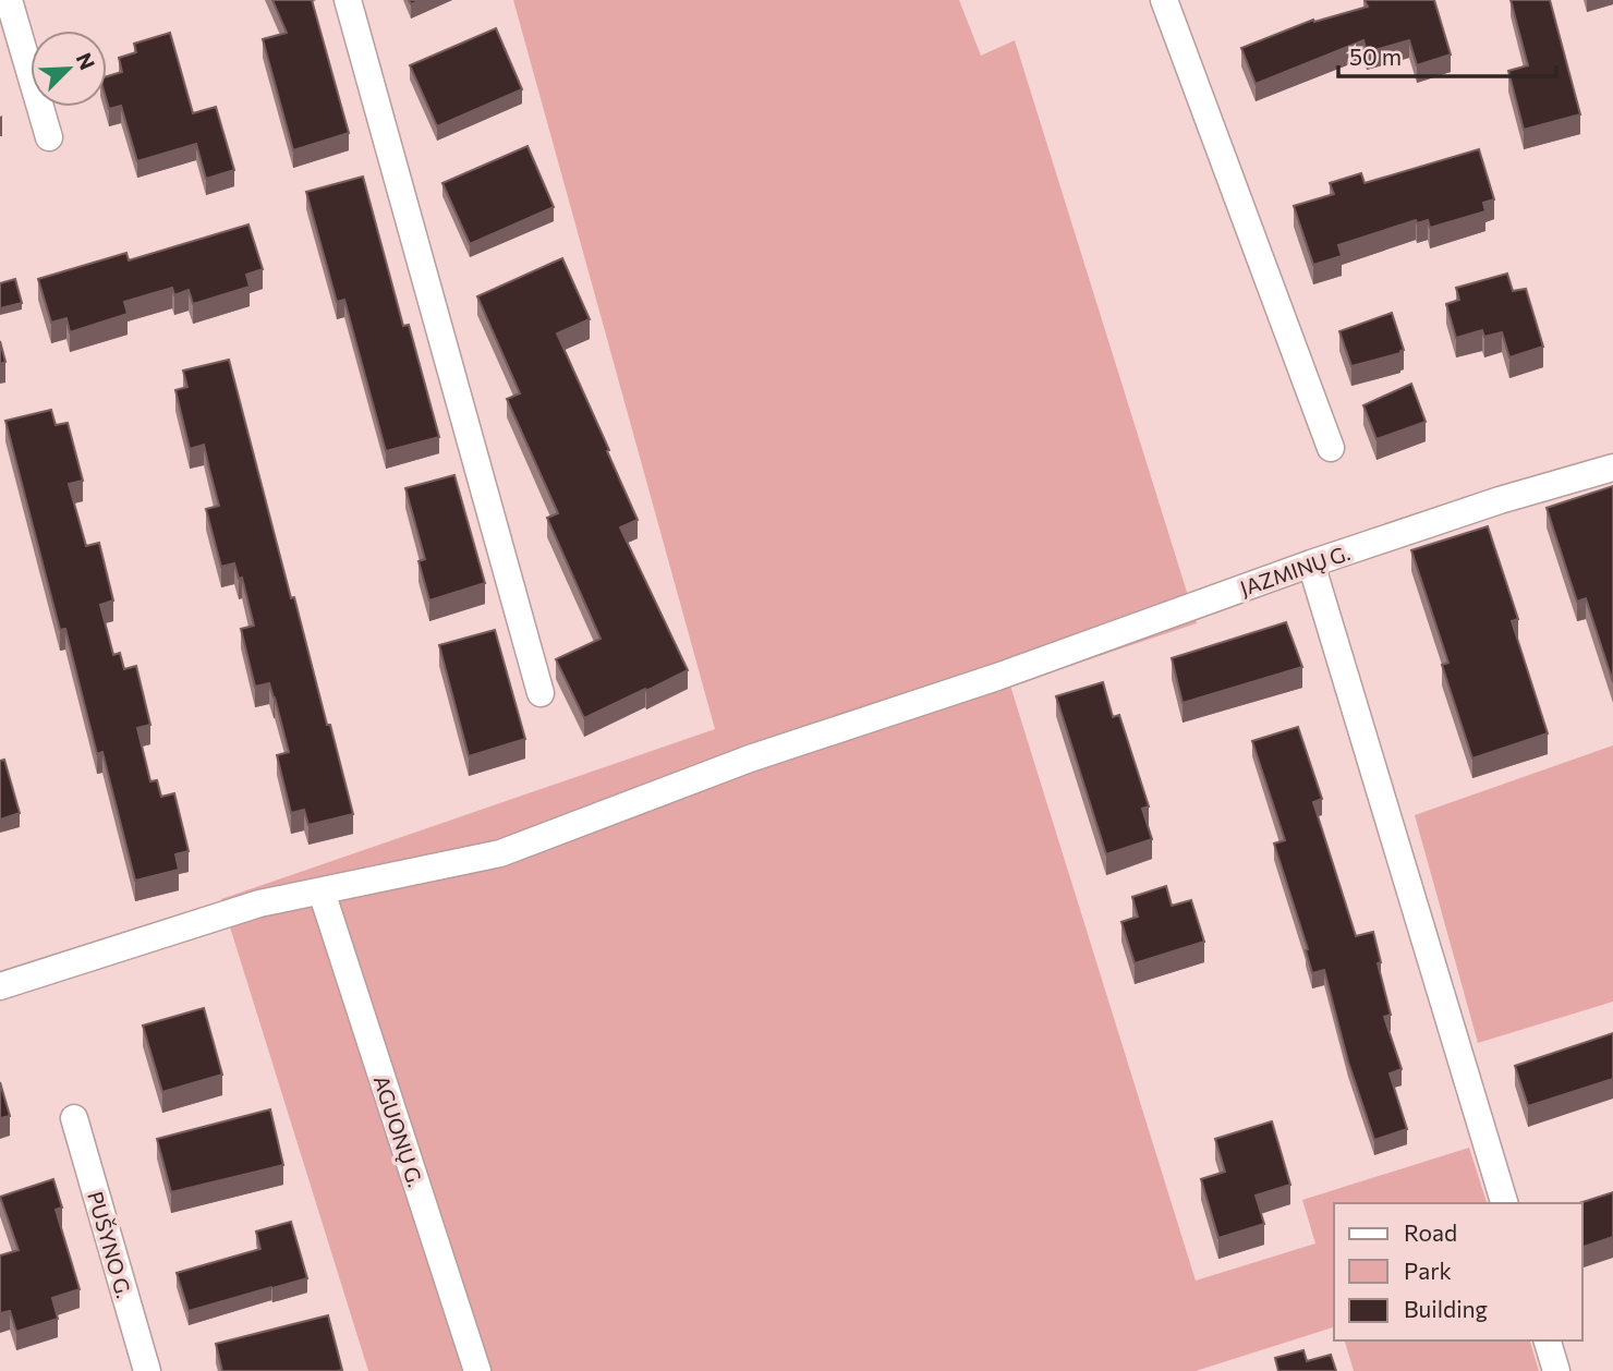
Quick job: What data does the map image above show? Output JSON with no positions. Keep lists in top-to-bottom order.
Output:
{
  "streets": {
    "street": ["JAZMINŲ G.", "AGUONŲ G.", "PUŠYNO G."]
  },
  "crossings": [
    ["JAZMINŲ G.", "AGUONŲ G."]
  ],
  "legend": ["Road", "Park", "Building"],
  "scale_bar": "50 m",
  "north": "top right"
}
